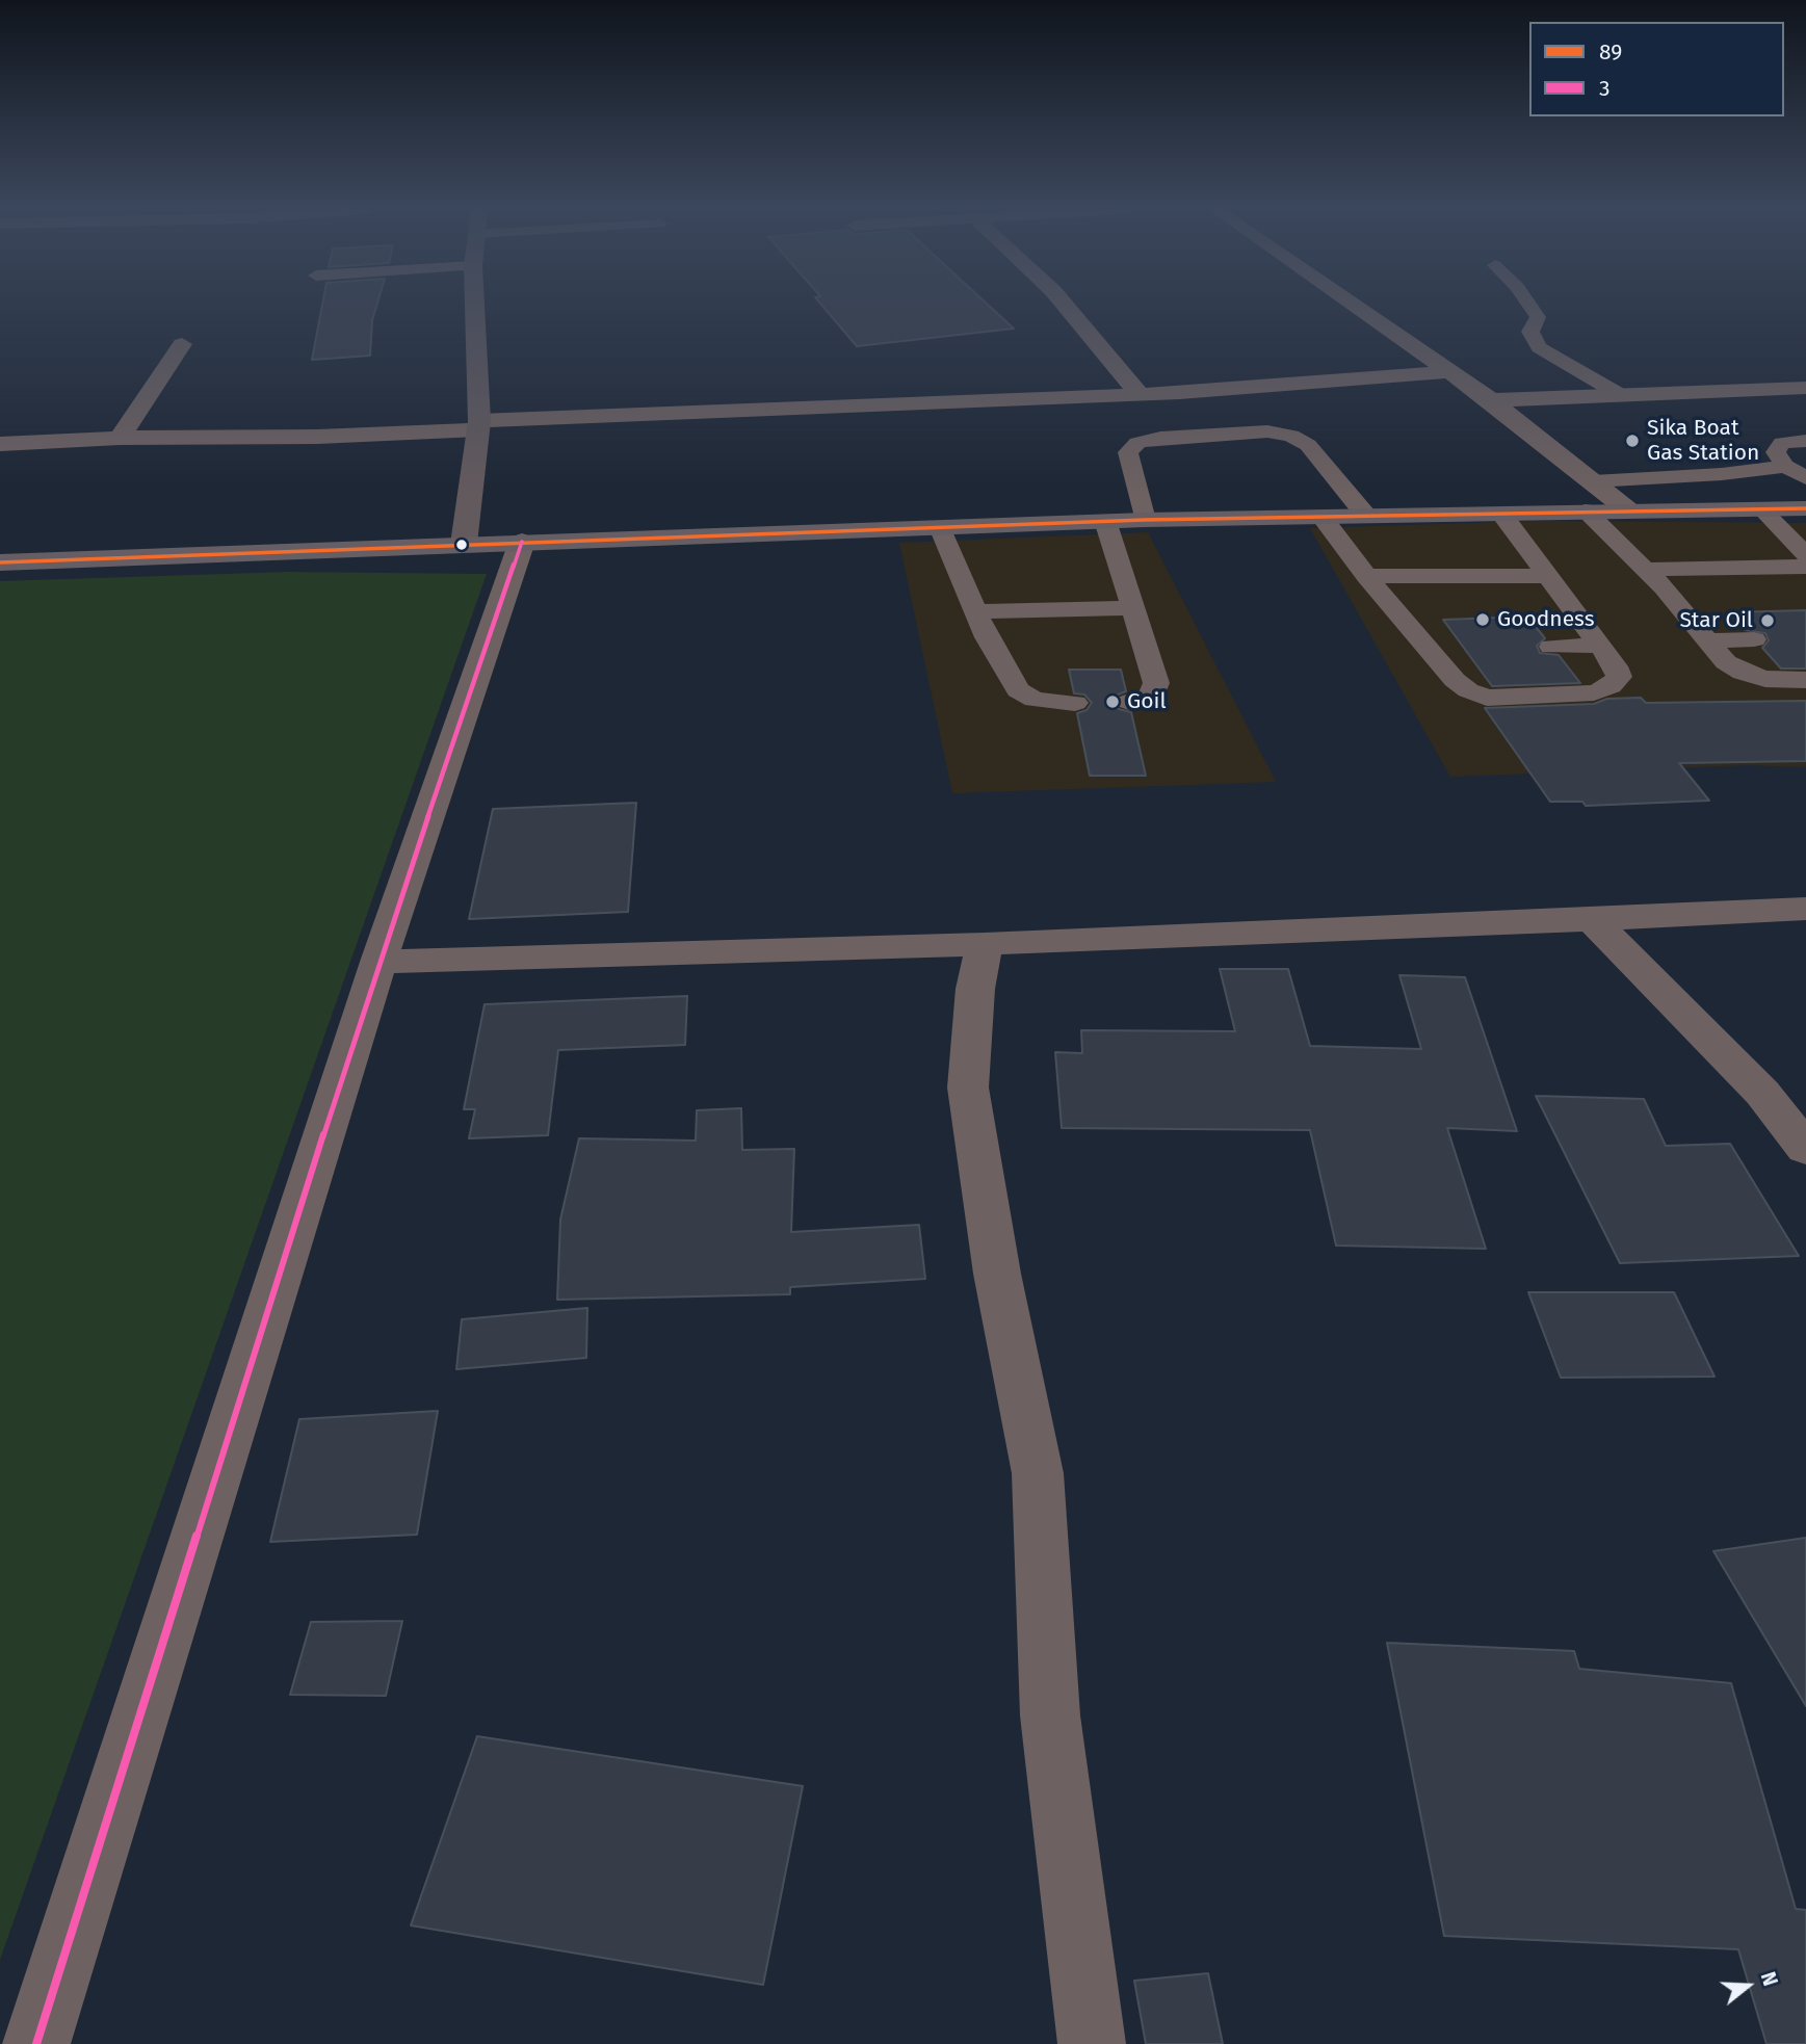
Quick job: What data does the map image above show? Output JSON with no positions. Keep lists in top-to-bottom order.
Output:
{
  "places": [
    "Sika Boat Gas Station",
    "Goodness",
    "Star Oil",
    "Goil"
  ],
  "lines": ["transit line 89", "transit line 3"],
  "legend": ["89", "3"],
  "north": "right"
}
